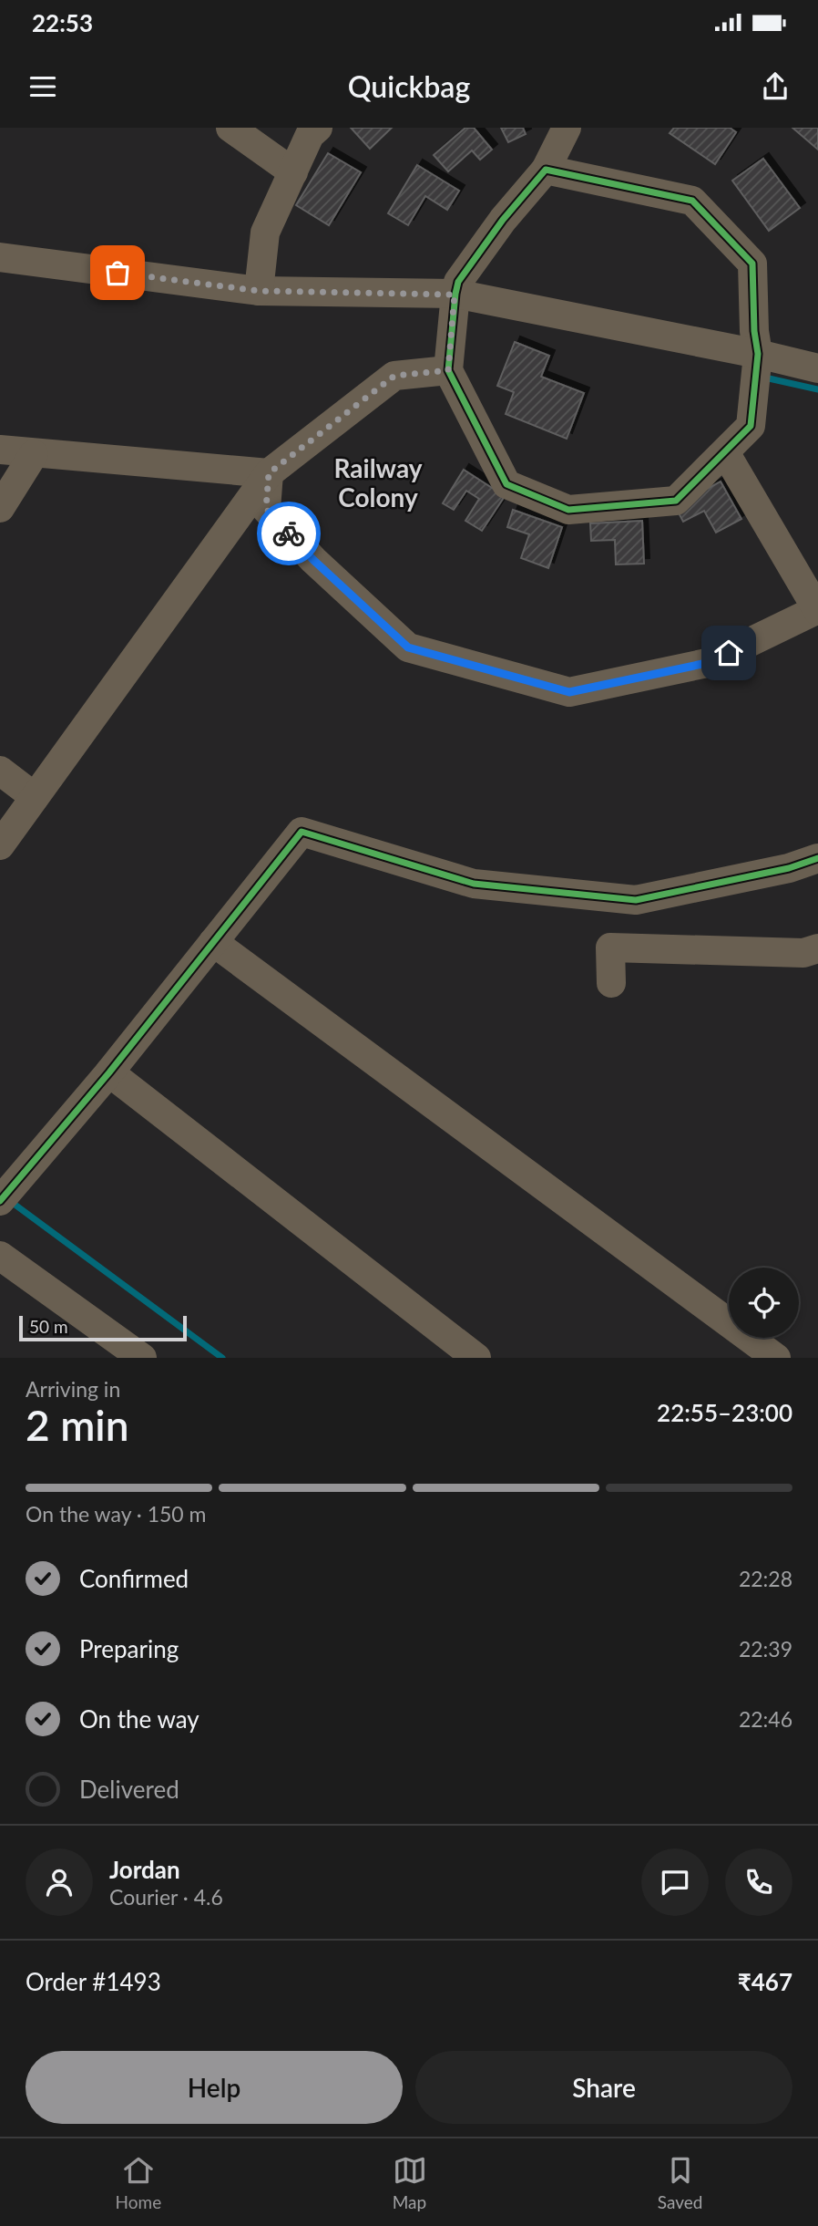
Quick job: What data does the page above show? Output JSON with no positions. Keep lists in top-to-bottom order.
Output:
{
  "districts": ["Railway Colony"],
  "scale_bar": "50 m",
  "page": {
    "status": "22:53",
    "header": "Quickbag",
    "scale": "50 m",
    "heading": ["2 min", "Arriving in", "22:55–23:00"],
    "panel": [
      "Jordan",
      "Courier · 4.6",
      "Order #1493",
      "₹467"
    ],
    "bar": "On the way · 150 m",
    "list": [
      ["Confirmed", "22:28"],
      ["Preparing", "22:39"],
      ["On the way", "22:46"],
      "Delivered"
    ],
    "buttons": ["Help", "Share"],
    "tabs": ["Home", "Map", "Saved"]
  }
}
